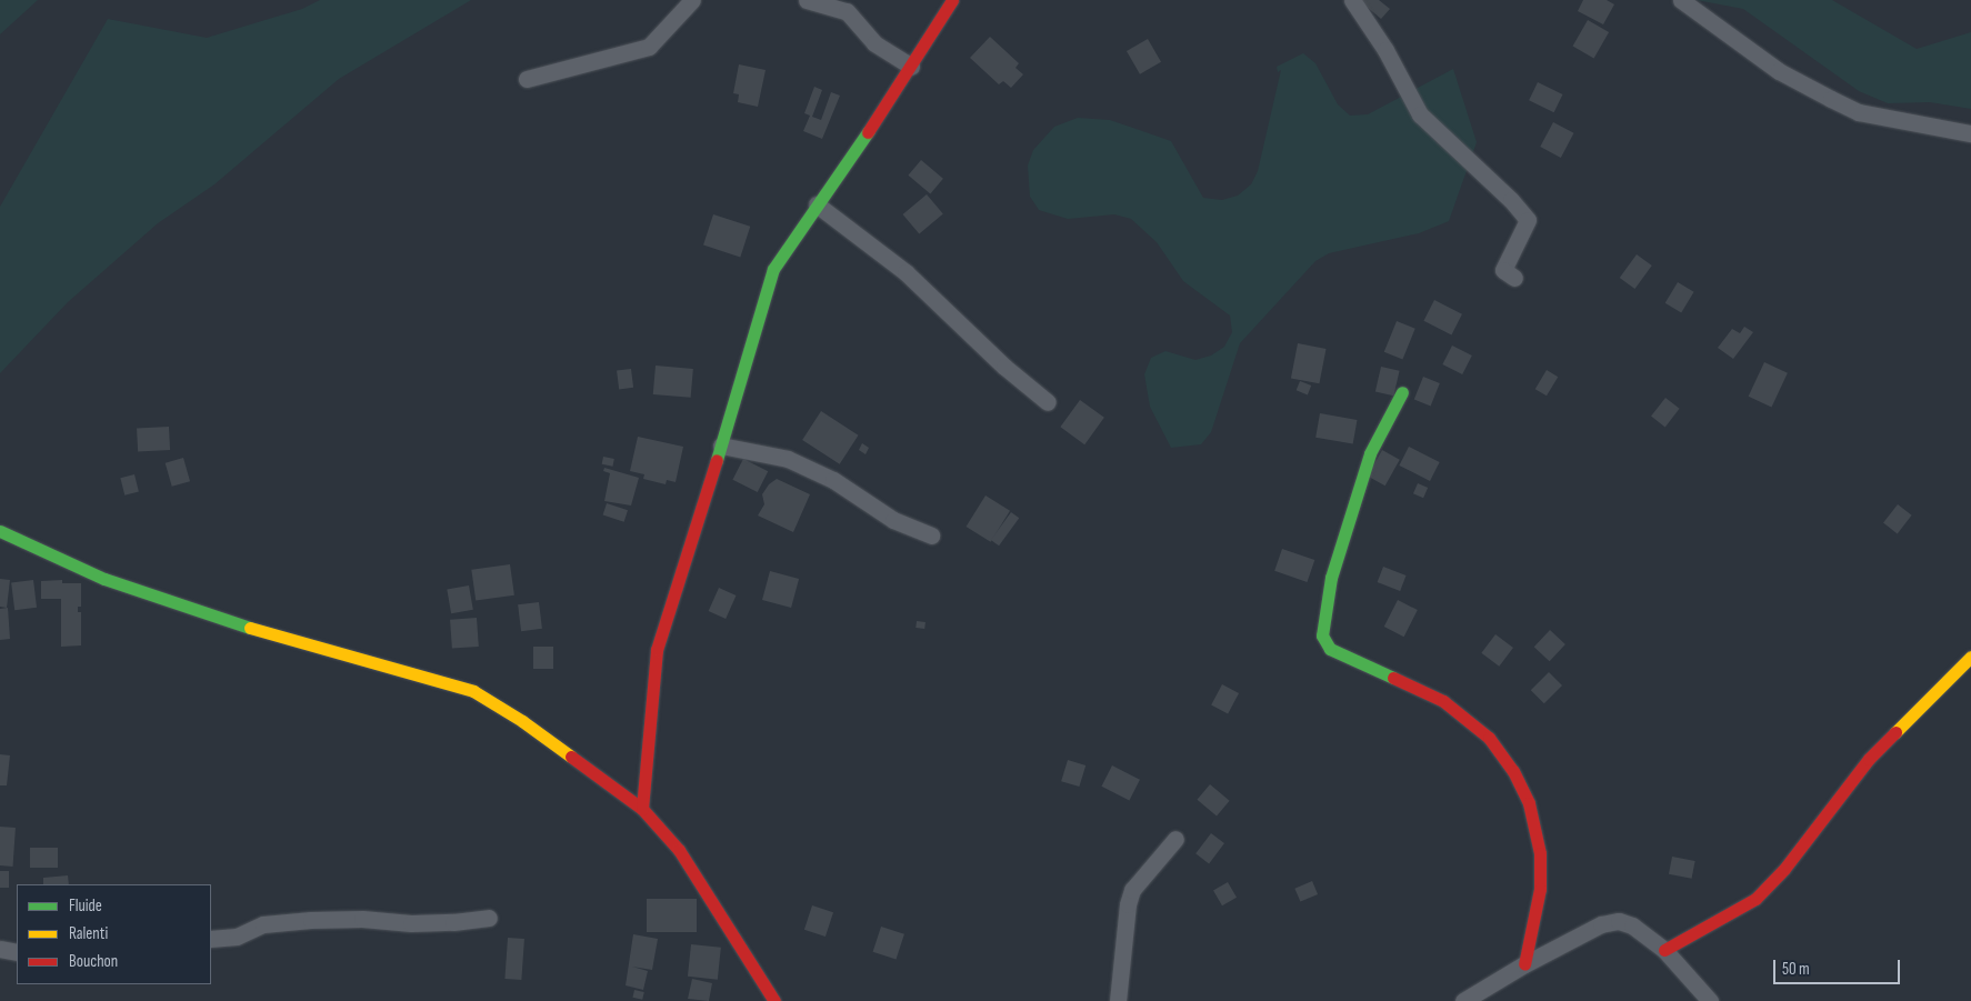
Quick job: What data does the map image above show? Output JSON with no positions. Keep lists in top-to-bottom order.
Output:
{
  "legend": ["Fluide", "Ralenti", "Bouchon"],
  "scale_bar": "50 m"
}
